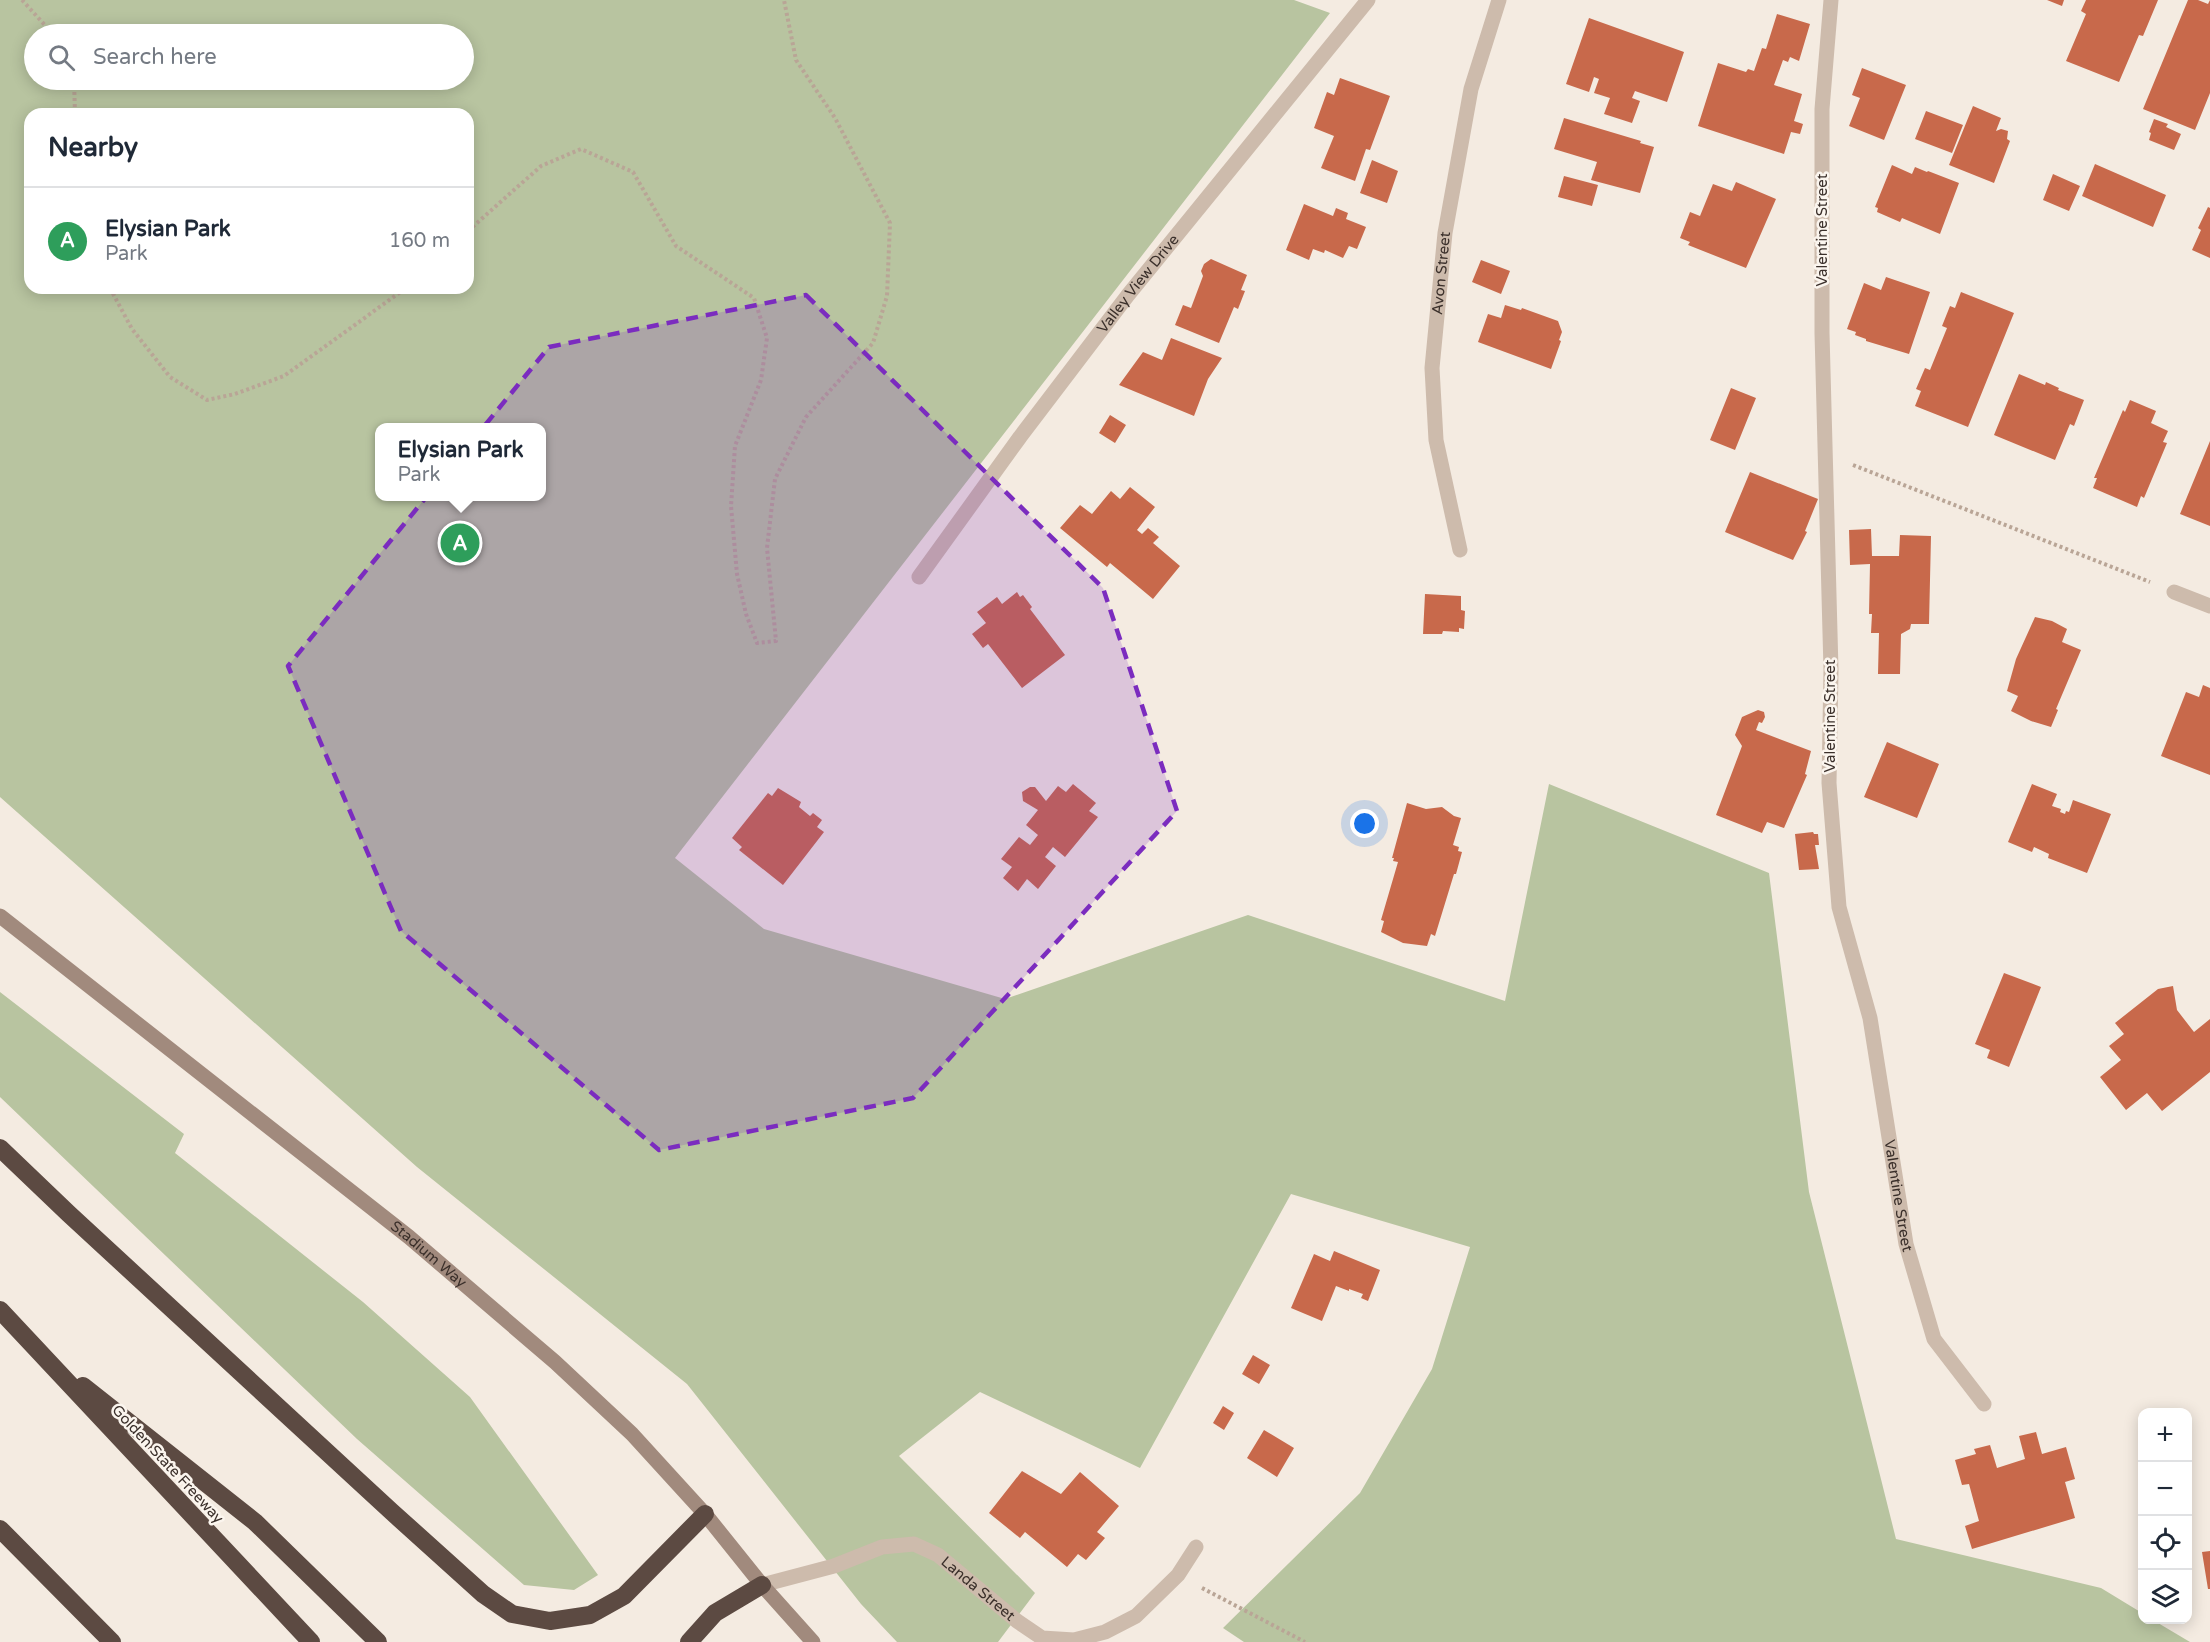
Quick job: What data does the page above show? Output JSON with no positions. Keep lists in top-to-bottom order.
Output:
{
  "streets": {
    "highway": ["Golden State Freeway"],
    "main road": ["Stadium Way"],
    "street": [
      "Valentine Street",
      "Avon Street",
      "Valley View Drive",
      "Landa Street"
    ]
  },
  "crossings": [
    ["Stadium Way", "Landa Street"]
  ],
  "page": {
    "search": "Search here",
    "heading": "Nearby",
    "list": [
      {
        "mark": "A",
        "name": "Elysian Park",
        "note": "Park",
        "value": "160 m"
      }
    ],
    "popup": ["Elysian Park", "Park"],
    "pins": "A",
    "map_buttons": ["+", "−"]
  }
}
